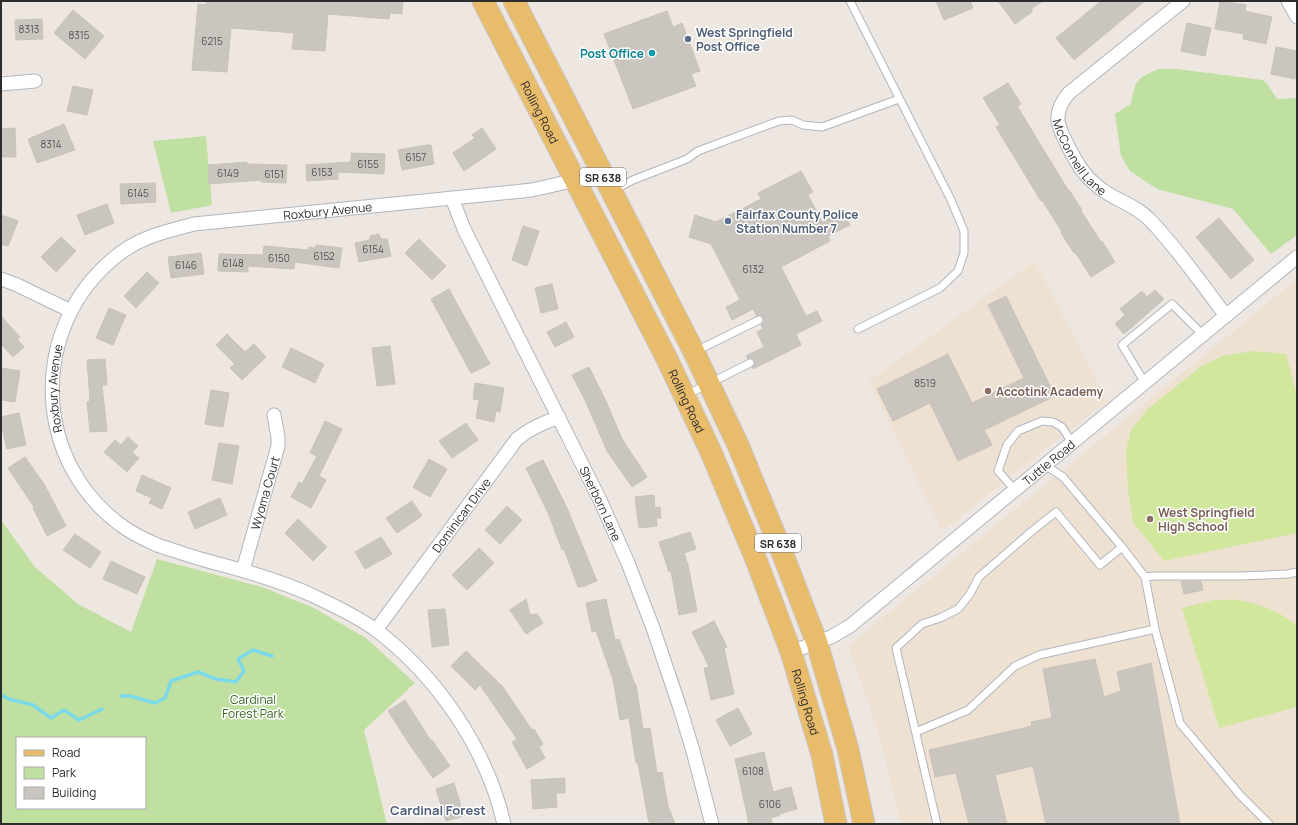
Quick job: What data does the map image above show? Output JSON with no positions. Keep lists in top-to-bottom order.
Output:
{
  "streets": {
    "main road": ["Rolling Road", "SR 638"],
    "street": [
      "McConnell Lane",
      "Roxbury Avenue",
      "Tuttle Road",
      "Wyoma Court",
      "Sherborn Lane",
      "Dominican Drive"
    ]
  },
  "crossings": [
    ["Rolling Road", "Roxbury Avenue"],
    ["Rolling Road", "Tuttle Road"],
    ["McConnell Lane", "Tuttle Road"],
    ["SR 638", "Roxbury Avenue"],
    ["SR 638", "Tuttle Road"],
    ["Roxbury Avenue", "Wyoma Court"],
    ["Roxbury Avenue", "Sherborn Lane"],
    ["Roxbury Avenue", "Dominican Drive"],
    ["Sherborn Lane", "Dominican Drive"]
  ],
  "districts": ["Cardinal Forest"],
  "parks": ["Cardinal Forest Park"],
  "places": [
    "West Springfield Post Office",
    "Post Office",
    "Fairfax County Police Station Number 7",
    "Accotink Academy",
    "West Springfield High School"
  ],
  "house_numbers": [
    "8313",
    "8315",
    "6215",
    "8314",
    "6157",
    "6155",
    "6153",
    "6149",
    "6151",
    "6145",
    "6154",
    "6152",
    "6150",
    "6148",
    "6146",
    "6132",
    "8519",
    "6108",
    "6106"
  ],
  "legend": ["Road", "Park", "Building"]
}
